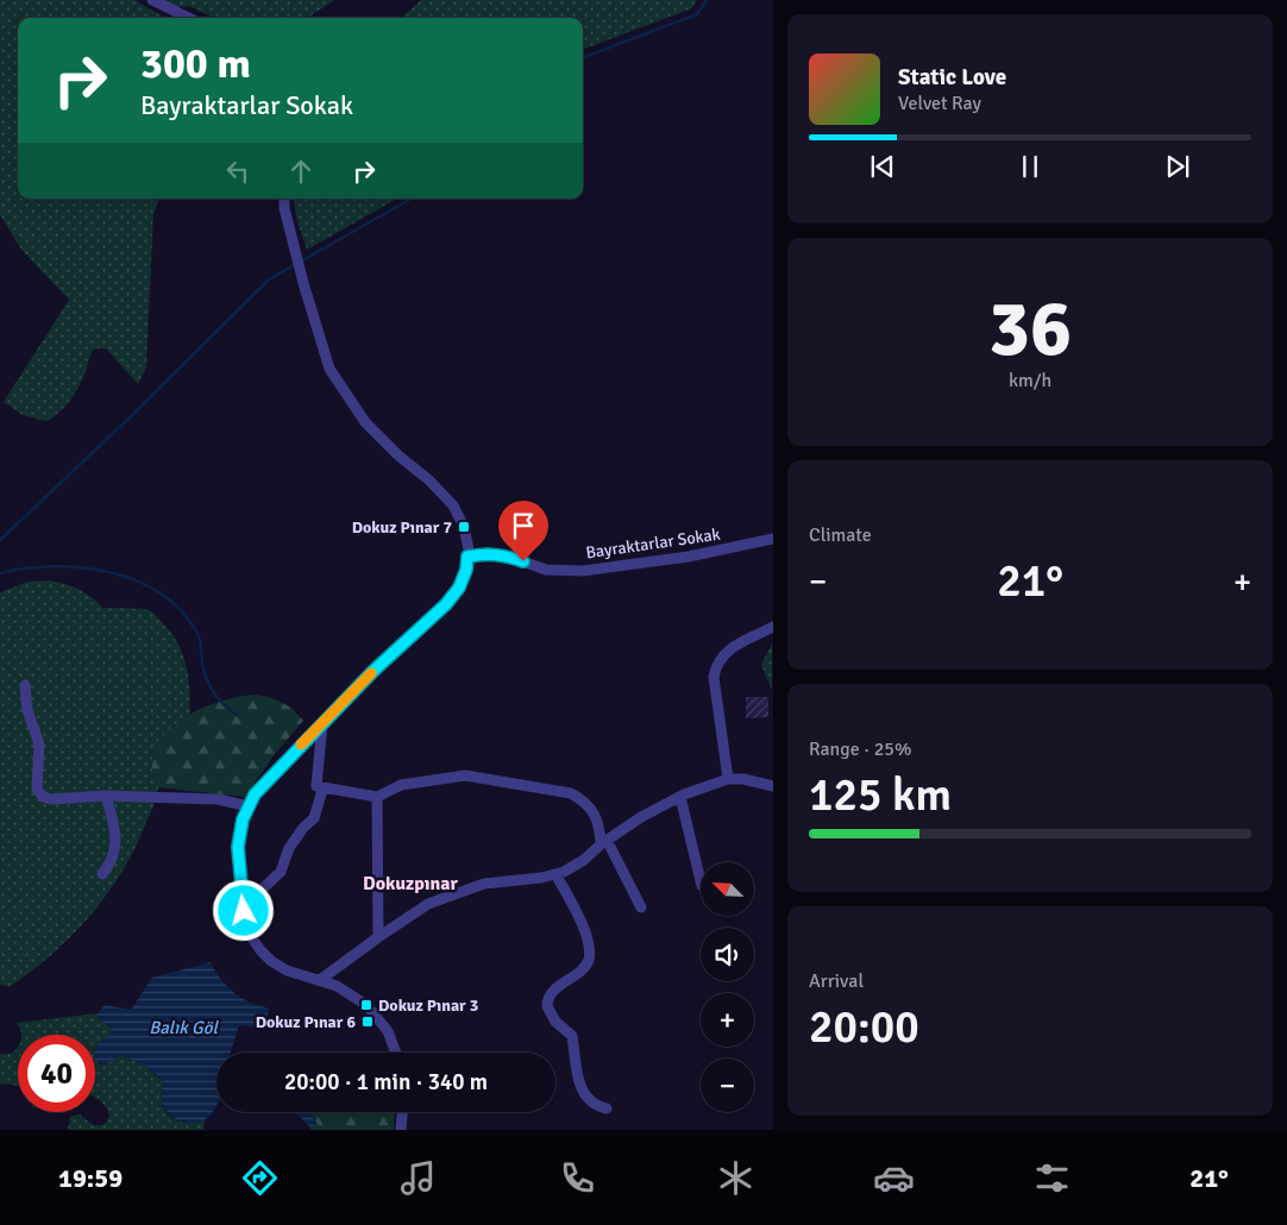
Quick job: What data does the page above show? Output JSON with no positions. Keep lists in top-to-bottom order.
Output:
{
  "streets": {
    "street": ["Bayraktarlar Sokak"]
  },
  "districts": ["Dokuzpınar"],
  "water": ["Balık Göl"],
  "places": {
    "transit": ["Dokuz Pınar 7", "Dokuz Pınar 3", "Dokuz Pınar 6"]
  },
  "north": "top left",
  "page": {
    "turn": ["300 m", "Bayraktarlar Sokak"],
    "song": ["Static Love", "Velvet Ray"],
    "tile": [
      ["36", "km/h"],
      "Climate",
      ["Range · 25%", "125 km"],
      ["Arrival", "20:00"]
    ],
    "heat": ["−", "21°", "+"],
    "map_buttons": ["+", "−"],
    "limit": "40",
    "trip": "20:00 · 1 min · 340 m",
    "tabs": ["19:59", "21°"]
  }
}
